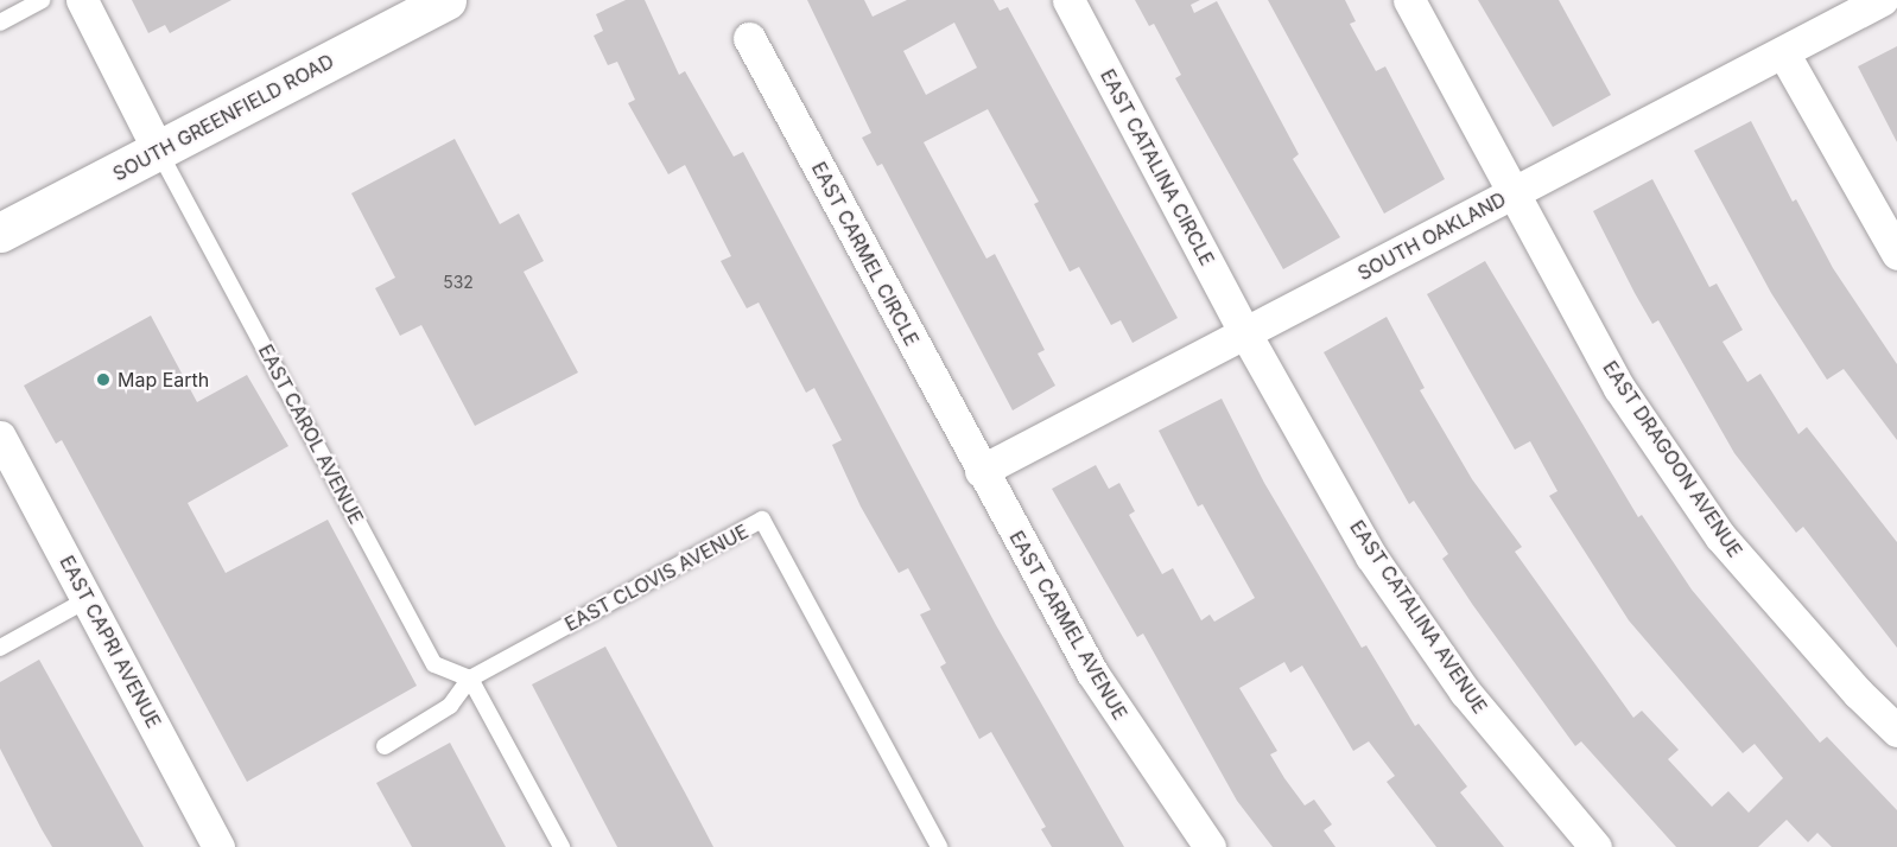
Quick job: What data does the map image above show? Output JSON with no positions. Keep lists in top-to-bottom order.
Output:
{
  "streets": {
    "main road": ["SOUTH GREENFIELD ROAD"],
    "street": [
      "EAST CATALINA CIRCLE",
      "SOUTH OAKLAND",
      "EAST CARMEL CIRCLE",
      "EAST CAROL AVENUE",
      "EAST DRAGOON AVENUE",
      "EAST CATALINA AVENUE",
      "EAST CARMEL AVENUE",
      "EAST CAPRI AVENUE"
    ],
    "lane": ["EAST CLOVIS AVENUE"]
  },
  "crossings": [
    ["SOUTH GREENFIELD ROAD", "EAST CAROL AVENUE"],
    ["EAST CATALINA CIRCLE", "SOUTH OAKLAND"],
    ["EAST CATALINA CIRCLE", "EAST CATALINA AVENUE"],
    ["SOUTH OAKLAND", "EAST CARMEL CIRCLE"],
    ["SOUTH OAKLAND", "EAST DRAGOON AVENUE"],
    ["SOUTH OAKLAND", "EAST CATALINA AVENUE"],
    ["SOUTH OAKLAND", "EAST CARMEL AVENUE"],
    ["EAST CARMEL CIRCLE", "EAST CARMEL AVENUE"],
    ["EAST CAROL AVENUE", "EAST CLOVIS AVENUE"]
  ],
  "places": ["Map Earth"],
  "house_numbers": ["532"]
}
